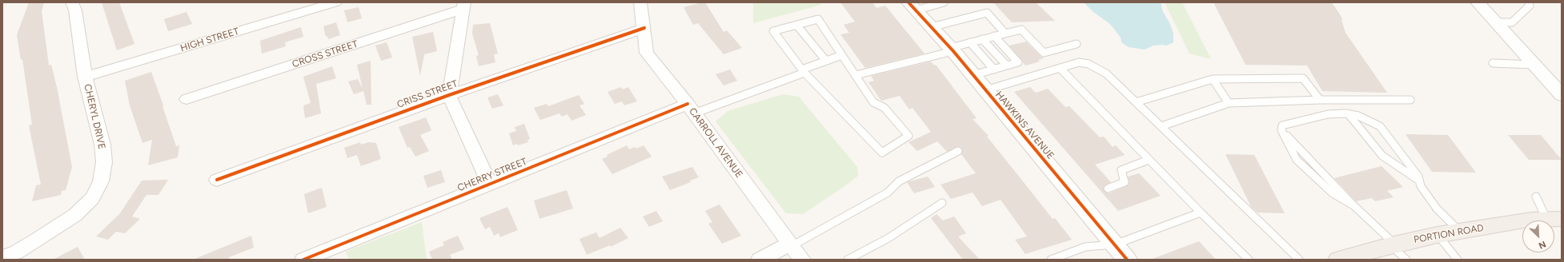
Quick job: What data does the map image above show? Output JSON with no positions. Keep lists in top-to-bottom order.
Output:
{
  "streets": {
    "main road": ["PORTION ROAD"],
    "street": [
      "HIGH STREET",
      "CROSS STREET",
      "CRISS STREET",
      "CHERYL DRIVE",
      "HAWKINS AVENUE",
      "CARROLL AVENUE",
      "CHERRY STREET"
    ]
  },
  "crossings": [
    ["HIGH STREET", "CHERYL DRIVE"],
    ["CRISS STREET", "CARROLL AVENUE"],
    ["CARROLL AVENUE", "CHERRY STREET"]
  ],
  "north": "bottom right"
}
